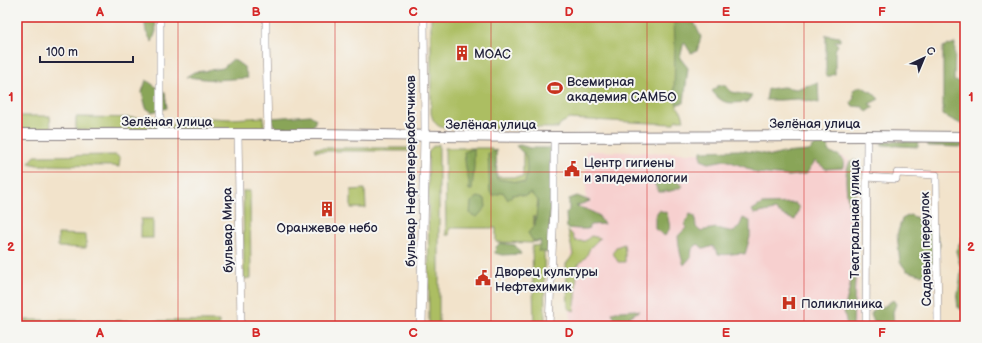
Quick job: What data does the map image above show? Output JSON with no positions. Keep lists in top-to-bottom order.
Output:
{
  "streets": {
    "main road": ["Зелёная улица"],
    "street": [
      "бульвар Нефтепереработчиков",
      "Театральная улица",
      "бульвар Мира",
      "Садовый переулок"
    ]
  },
  "crossings": [
    ["Зелёная улица", "бульвар Нефтепереработчиков"],
    ["Зелёная улица", "Театральная улица"],
    ["Зелёная улица", "бульвар Мира"],
    ["Театральная улица", "Садовый переулок"]
  ],
  "places": {
    "building": ["МОАС", "Оранжевое небо"],
    "sports": ["Всемирная академия САМБО"],
    "public building": ["Центр гигиены и эпидемиологии", "Дворец культуры Нефтехимик"],
    "hospital": ["Поликлиника"]
  },
  "scale_bar": "100 m",
  "north": "top right",
  "grid": {
    "columns": [
      "A",
      "B",
      "C",
      "D",
      "E",
      "F"
    ],
    "rows": ["1", "2"]
  }
}
